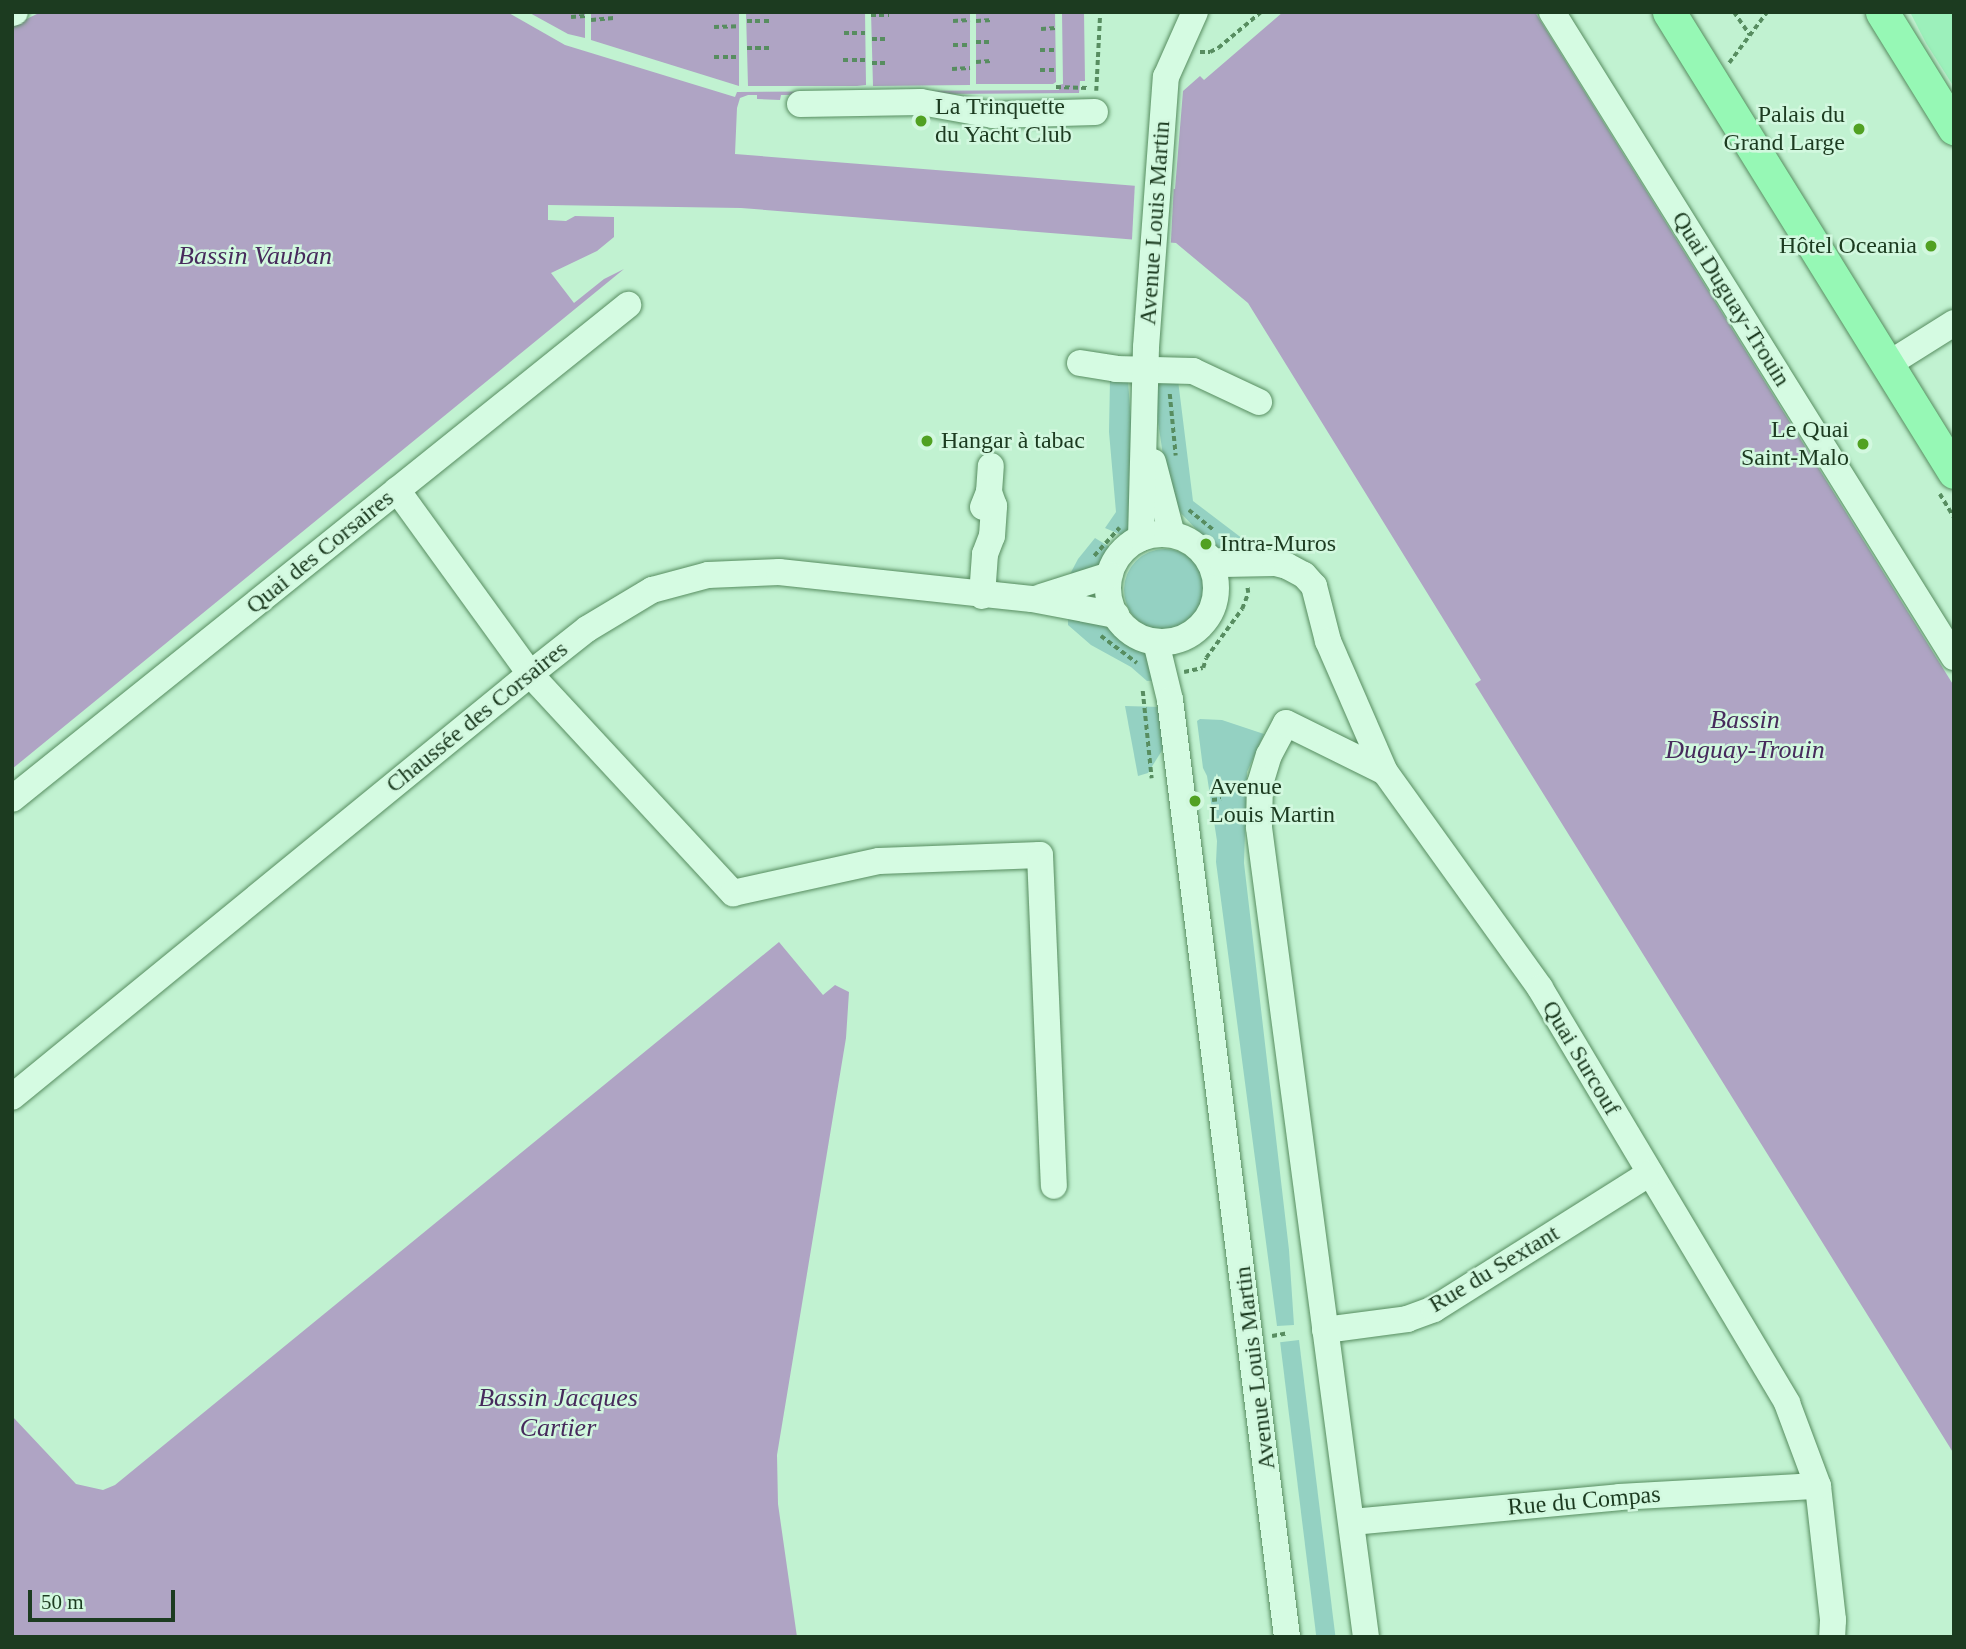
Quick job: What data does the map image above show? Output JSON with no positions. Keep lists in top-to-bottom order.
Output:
{
  "streets": {
    "street": [
      "Avenue Louis Martin",
      "Quai Duguay-Trouin",
      "Quai des Corsaires",
      "Chaussée des Corsaires",
      "Quai Surcouf",
      "Rue du Sextant",
      "Rue du Compas"
    ]
  },
  "crossings": [
    ["Avenue Louis Martin", "Chaussée des Corsaires"],
    ["Quai Surcouf", "Rue du Sextant"],
    ["Quai Surcouf", "Rue du Compas"]
  ],
  "water": ["Bassin Vauban", "Bassin Duguay-Trouin", "Bassin Jacques Cartier"],
  "places": [
    "La Trinquette du Yacht Club",
    "Palais du Grand Large",
    "Hôtel Oceania",
    "Hangar à tabac",
    "Le Quai Saint-Malo",
    "Intra-Muros",
    "Avenue Louis Martin"
  ],
  "scale_bar": "50 m"
}
